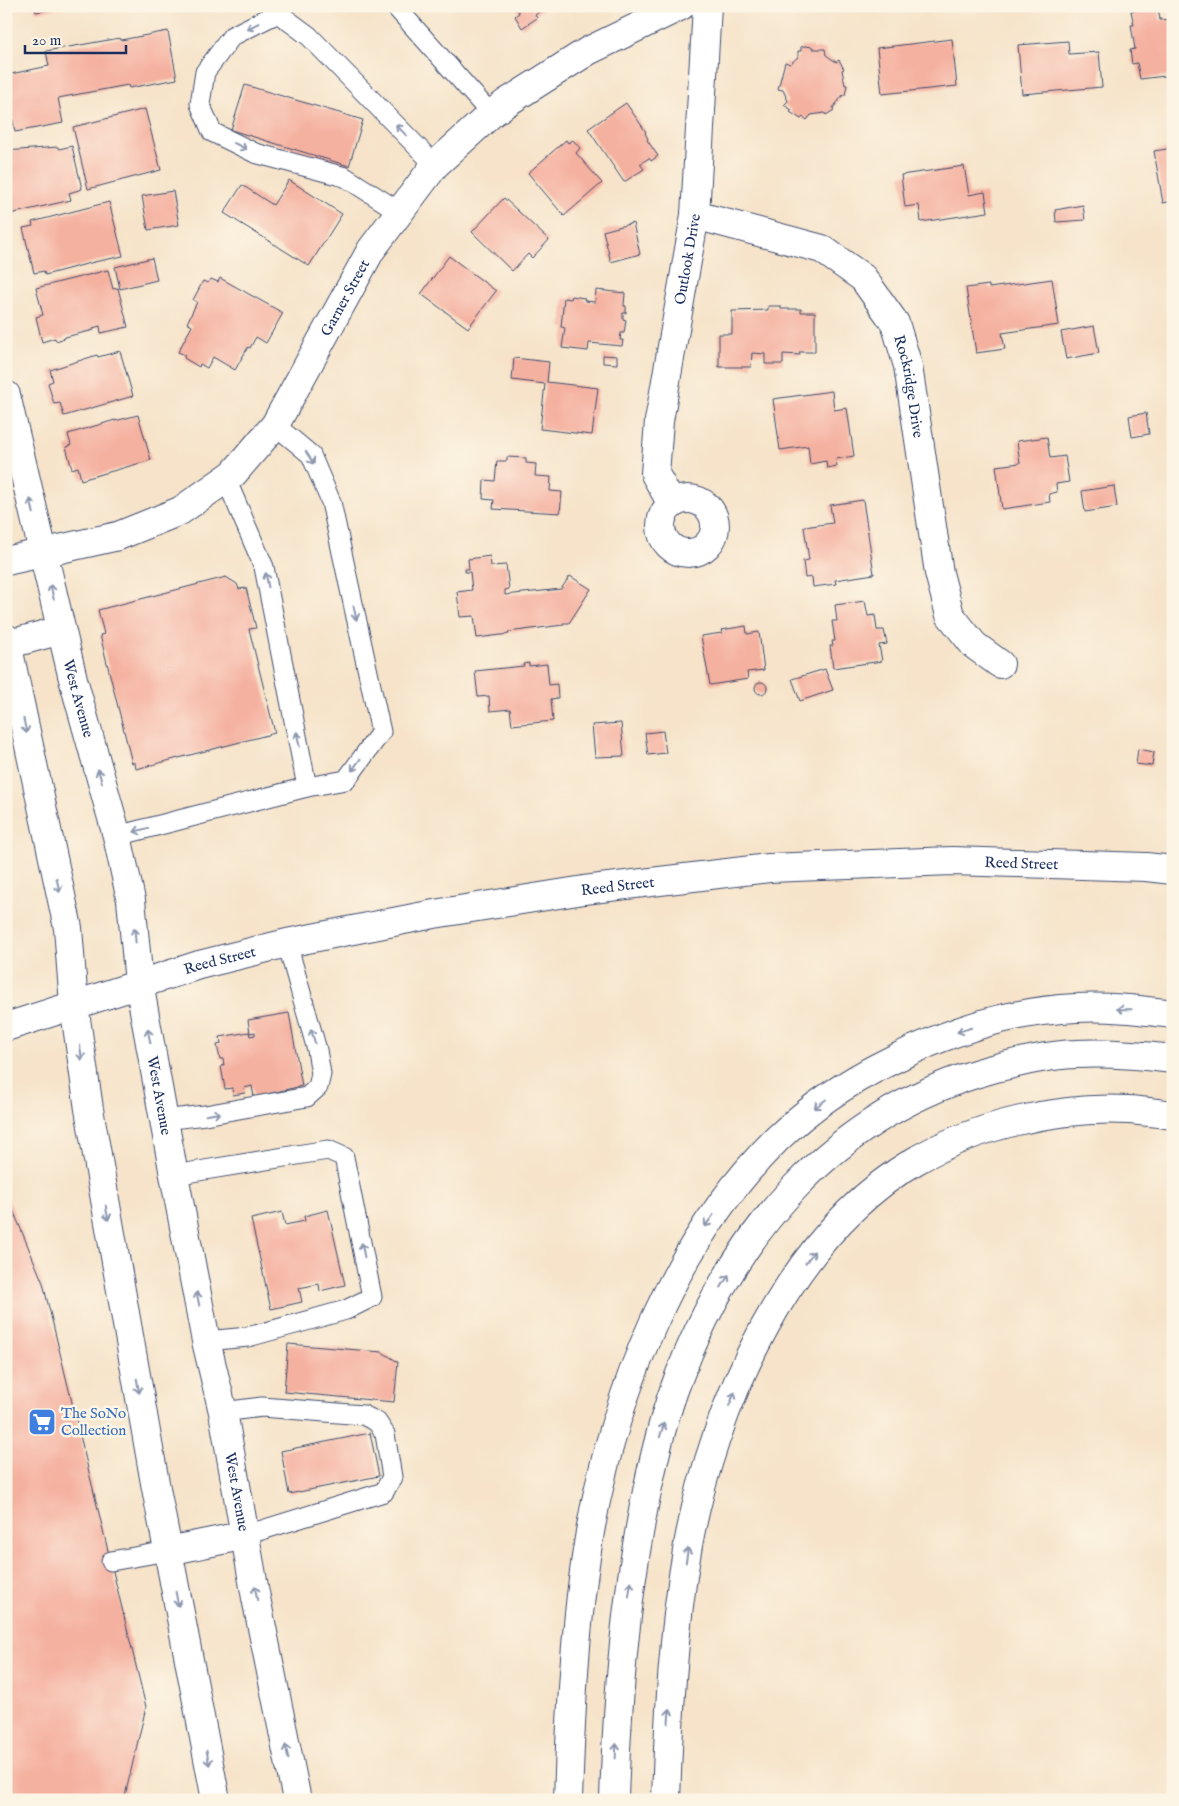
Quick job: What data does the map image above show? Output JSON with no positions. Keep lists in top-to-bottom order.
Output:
{
  "streets": {
    "main road": [
      "Outlook Drive",
      "Garner Street",
      "Rockridge Drive",
      "West Avenue",
      "Reed Street"
    ]
  },
  "crossings": [
    ["Outlook Drive", "Rockridge Drive"],
    ["Garner Street", "West Avenue"],
    ["West Avenue", "Reed Street"]
  ],
  "places": {
    "supermarket": ["The SoNo Collection"]
  },
  "scale_bar": "20 m"
}
